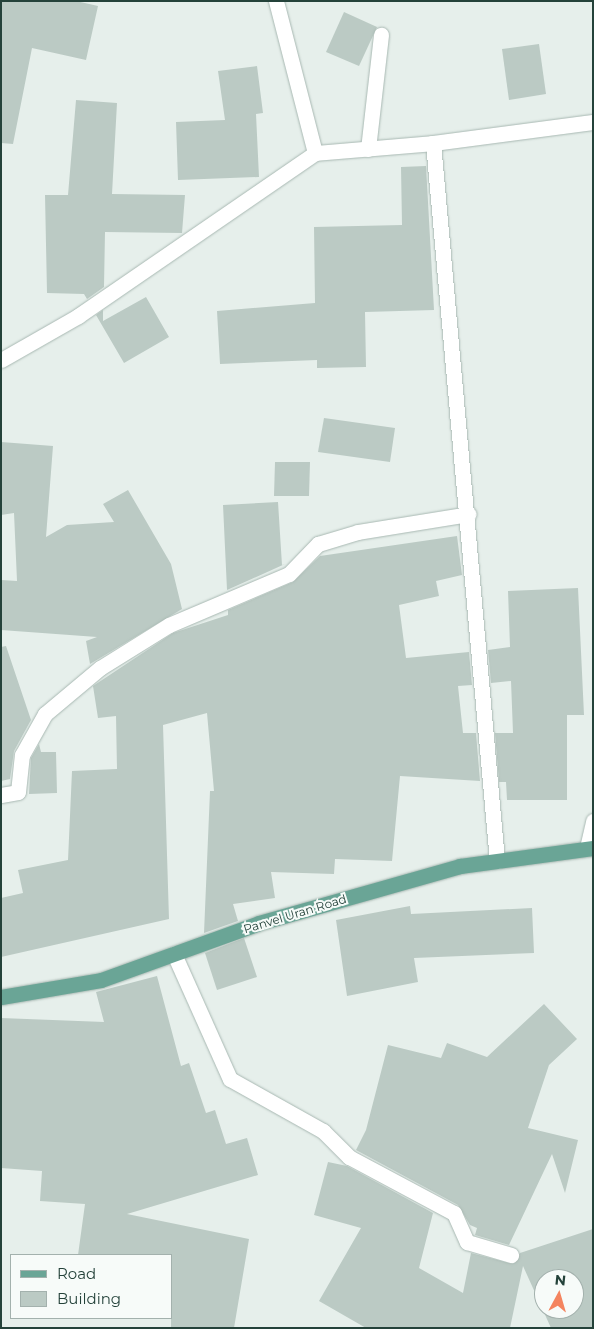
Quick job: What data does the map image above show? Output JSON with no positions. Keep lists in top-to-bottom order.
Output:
{
  "streets": {
    "main road": ["Panvel Uran Road"]
  },
  "legend": ["Road", "Building"],
  "north": "top"
}
